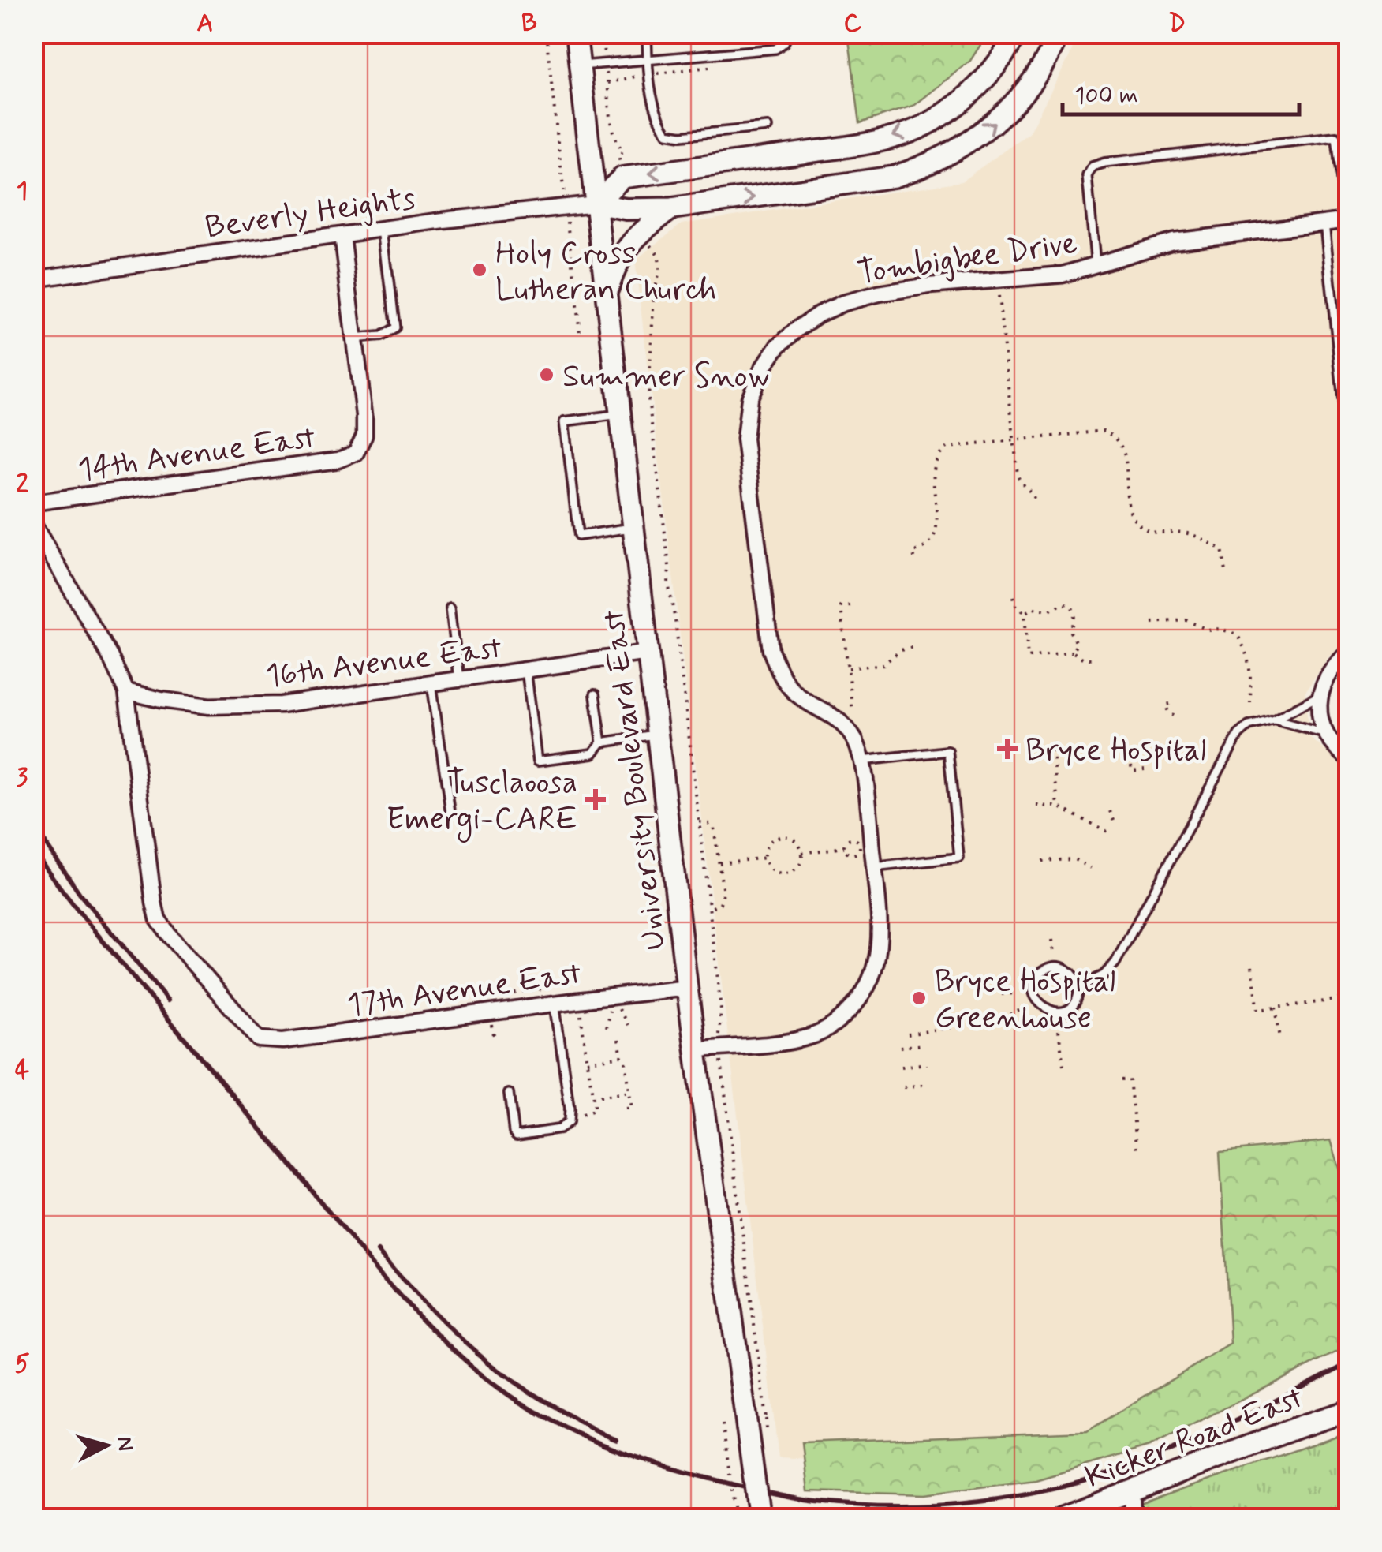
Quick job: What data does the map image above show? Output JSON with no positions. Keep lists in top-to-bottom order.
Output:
{
  "streets": {
    "main road": ["University Boulevard East", "Kicker Road East"],
    "street": [
      "Beverly Heights",
      "Tombigbee Drive",
      "14th Avenue East",
      "16th Avenue East",
      "17th Avenue East"
    ]
  },
  "crossings": [
    ["Beverly Heights", "University Boulevard East"],
    ["Tombigbee Drive", "University Boulevard East"],
    ["16th Avenue East", "University Boulevard East"],
    ["16th Avenue East", "17th Avenue East"],
    ["University Boulevard East", "17th Avenue East"]
  ],
  "places": {
    "other": ["Holy Cross Lutheran Church", "Summer Snow", "Bryce Hospital Greenhouse"],
    "health": ["Bryce Hospital", "Tusclaoosa Emergi-CARE"]
  },
  "scale_bar": "100 m",
  "north": "right",
  "grid": {
    "columns": [
      "A",
      "B",
      "C",
      "D"
    ],
    "rows": [
      "1",
      "2",
      "3",
      "4",
      "5"
    ]
  }
}
